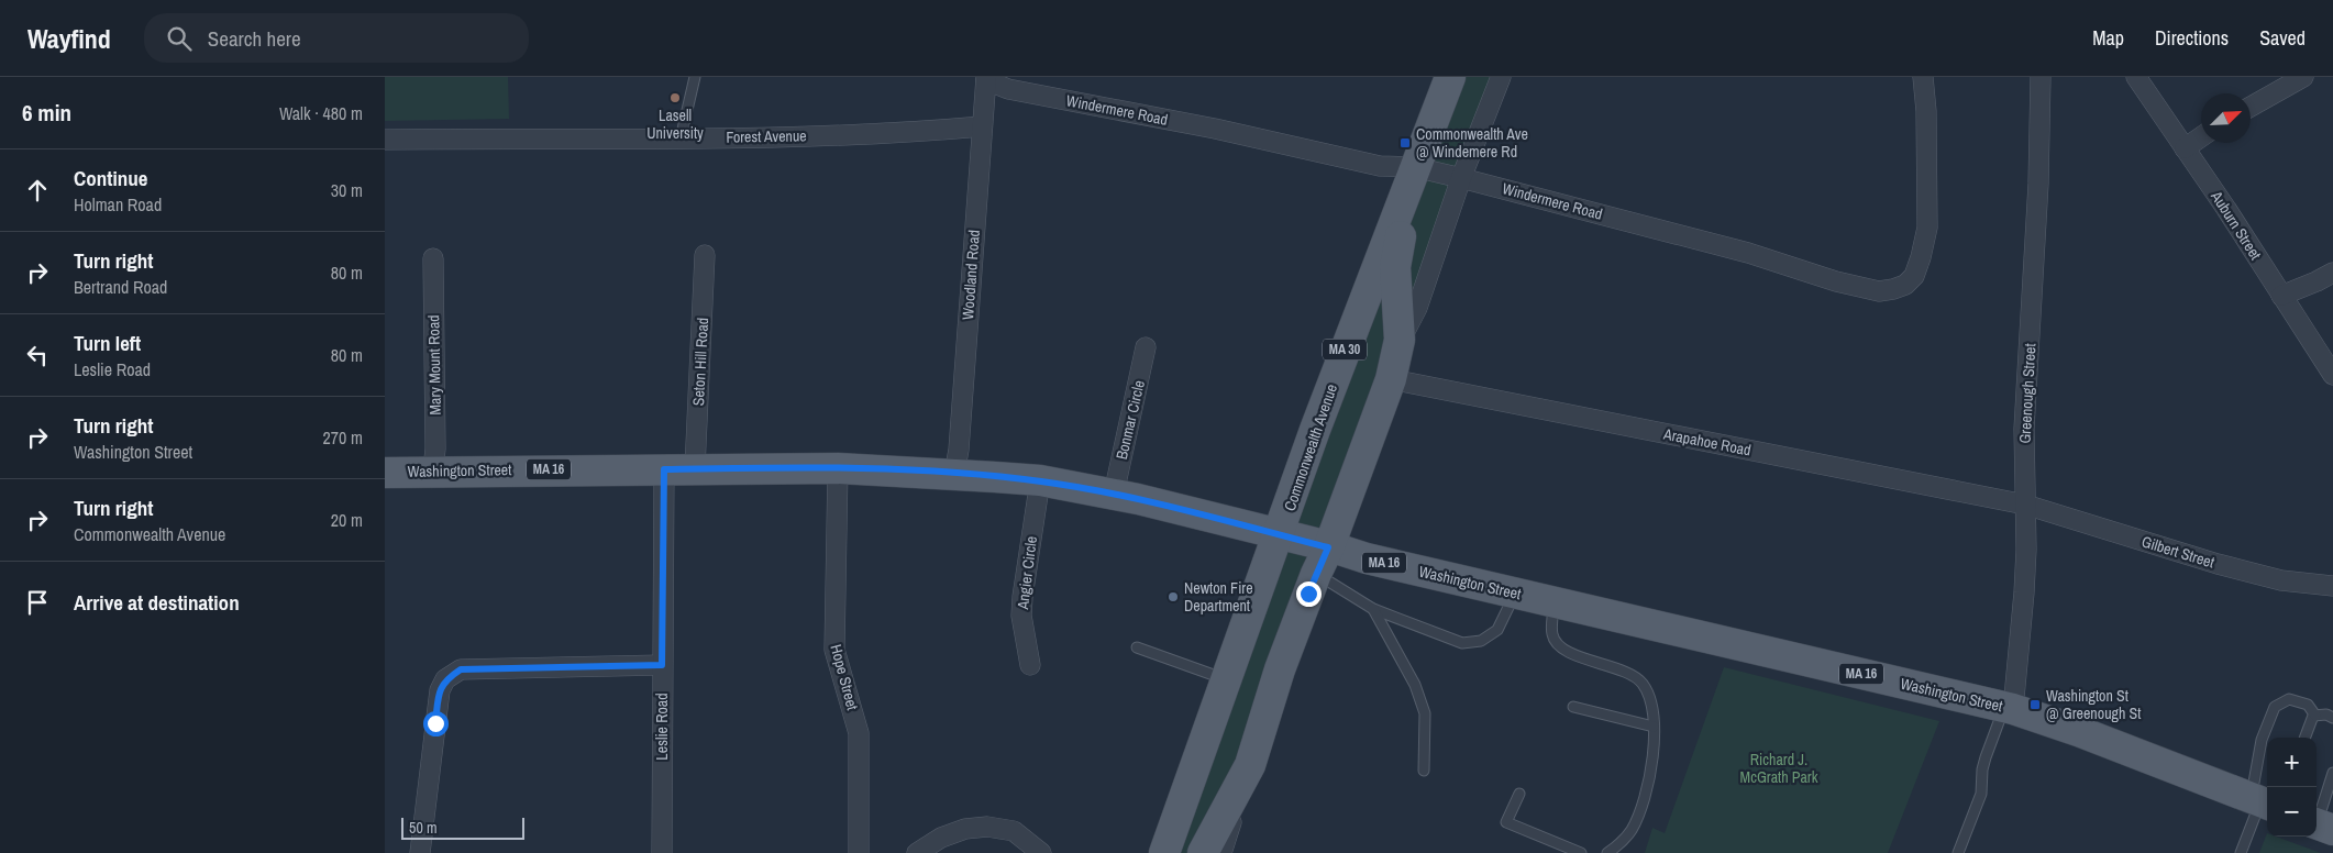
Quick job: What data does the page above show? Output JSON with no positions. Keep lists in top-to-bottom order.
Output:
{
  "streets": {
    "main road": [
      "MA 30",
      "Commonwealth Avenue",
      "MA 16",
      "Washington Street"
    ],
    "street": [
      "Windermere Road",
      "Forest Avenue",
      "Auburn Street",
      "Woodland Road",
      "Seton Hill Road",
      "Mary Mount Road",
      "Greenough Street",
      "Bonmar Circle",
      "Arapahoe Road",
      "Gilbert Street",
      "Angier Circle",
      "Hope Street",
      "Leslie Road"
    ]
  },
  "crossings": [
    ["Windermere Road", "Woodland Road"],
    ["Windermere Road", "Commonwealth Avenue"],
    ["Forest Avenue", "Woodland Road"],
    ["Woodland Road", "Washington Street"],
    ["Seton Hill Road", "Washington Street"],
    ["Mary Mount Road", "Washington Street"],
    ["Greenough Street", "Arapahoe Road"],
    ["Greenough Street", "Washington Street"],
    ["Greenough Street", "Gilbert Street"],
    ["Bonmar Circle", "Washington Street"],
    ["Arapahoe Road", "Commonwealth Avenue"],
    ["Arapahoe Road", "Gilbert Street"],
    ["Commonwealth Avenue", "Washington Street"],
    ["Washington Street", "Angier Circle"],
    ["Washington Street", "Hope Street"],
    ["Washington Street", "Leslie Road"]
  ],
  "parks": ["Richard J. McGrath Park"],
  "places": {
    "other": ["Lasell University", "Newton Fire Department"],
    "transit": ["Commonwealth Ave @ Windemere Rd", "Washington St @ Greenough St"]
  },
  "scale_bar": "50 m",
  "north": "top right",
  "page": {
    "header": "Wayfind",
    "search": "Search here",
    "nav": ["Map", "Directions", "Saved"],
    "heading": ["6 min", "Walk · 480 m"],
    "list": [
      ["Continue", "Holman Road", "30 m"],
      ["Turn right", "Bertrand Road", "80 m"],
      ["Turn left", "Leslie Road", "80 m"],
      ["Turn right", "Washington Street", "270 m"],
      ["Turn right", "Commonwealth Avenue", "20 m"],
      "Arrive at destination"
    ],
    "map_buttons": ["+", "−"],
    "scale": "50 m"
  }
}
